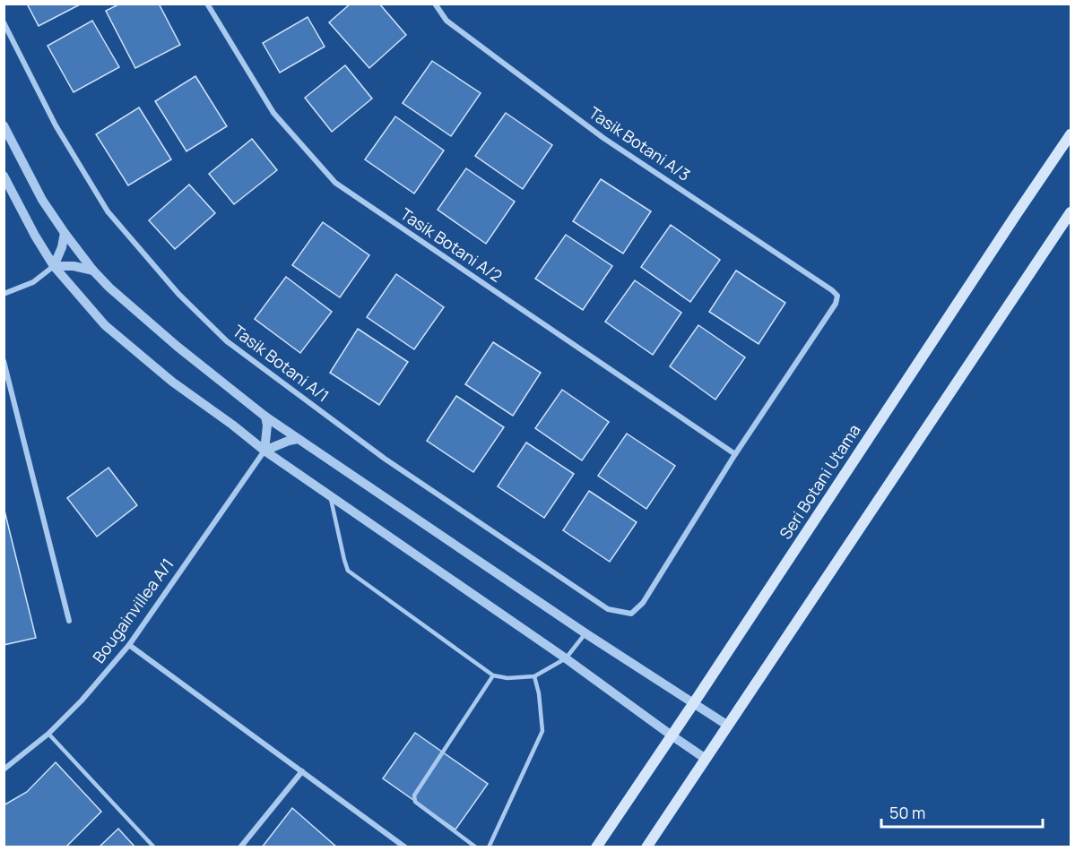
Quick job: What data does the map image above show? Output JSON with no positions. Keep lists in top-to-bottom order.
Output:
{
  "streets": {
    "main road": ["Seri Botani Utama"],
    "street": [
      "Tasik Botani A/3",
      "Tasik Botani A/2",
      "Tasik Botani A/1",
      "Bougainvillea A/1"
    ]
  },
  "crossings": [
    ["Tasik Botani A/3", "Tasik Botani A/2"],
    ["Tasik Botani A/3", "Tasik Botani A/1"],
    ["Tasik Botani A/2", "Tasik Botani A/1"]
  ],
  "scale_bar": "50 m"
}
